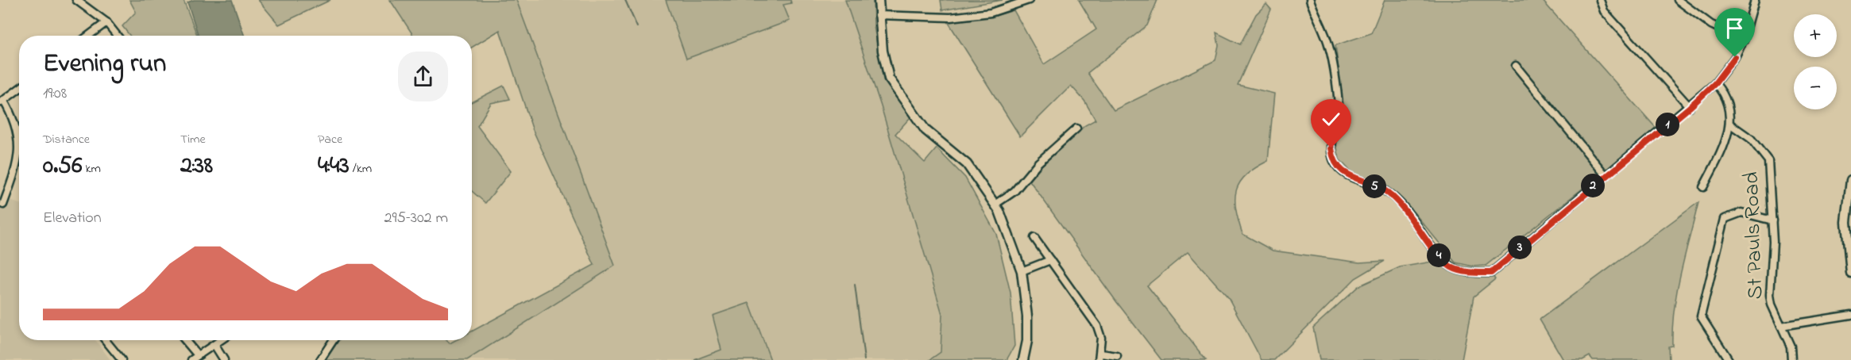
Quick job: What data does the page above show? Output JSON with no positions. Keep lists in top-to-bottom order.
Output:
{
  "streets": {
    "street": ["St Pauls Road"]
  },
  "page": {
    "map_buttons": ["+", "−"],
    "heading": ["Evening run", "19:08"],
    "pins": [
      "1",
      "2",
      "5",
      "3",
      "4"
    ],
    "stats": [
      ["Distance", "0.56 km"],
      ["Time", "2:38"],
      ["Pace", "4:43 /km"]
    ],
    "chart": ["Elevation", "295–302 m"]
  }
}
